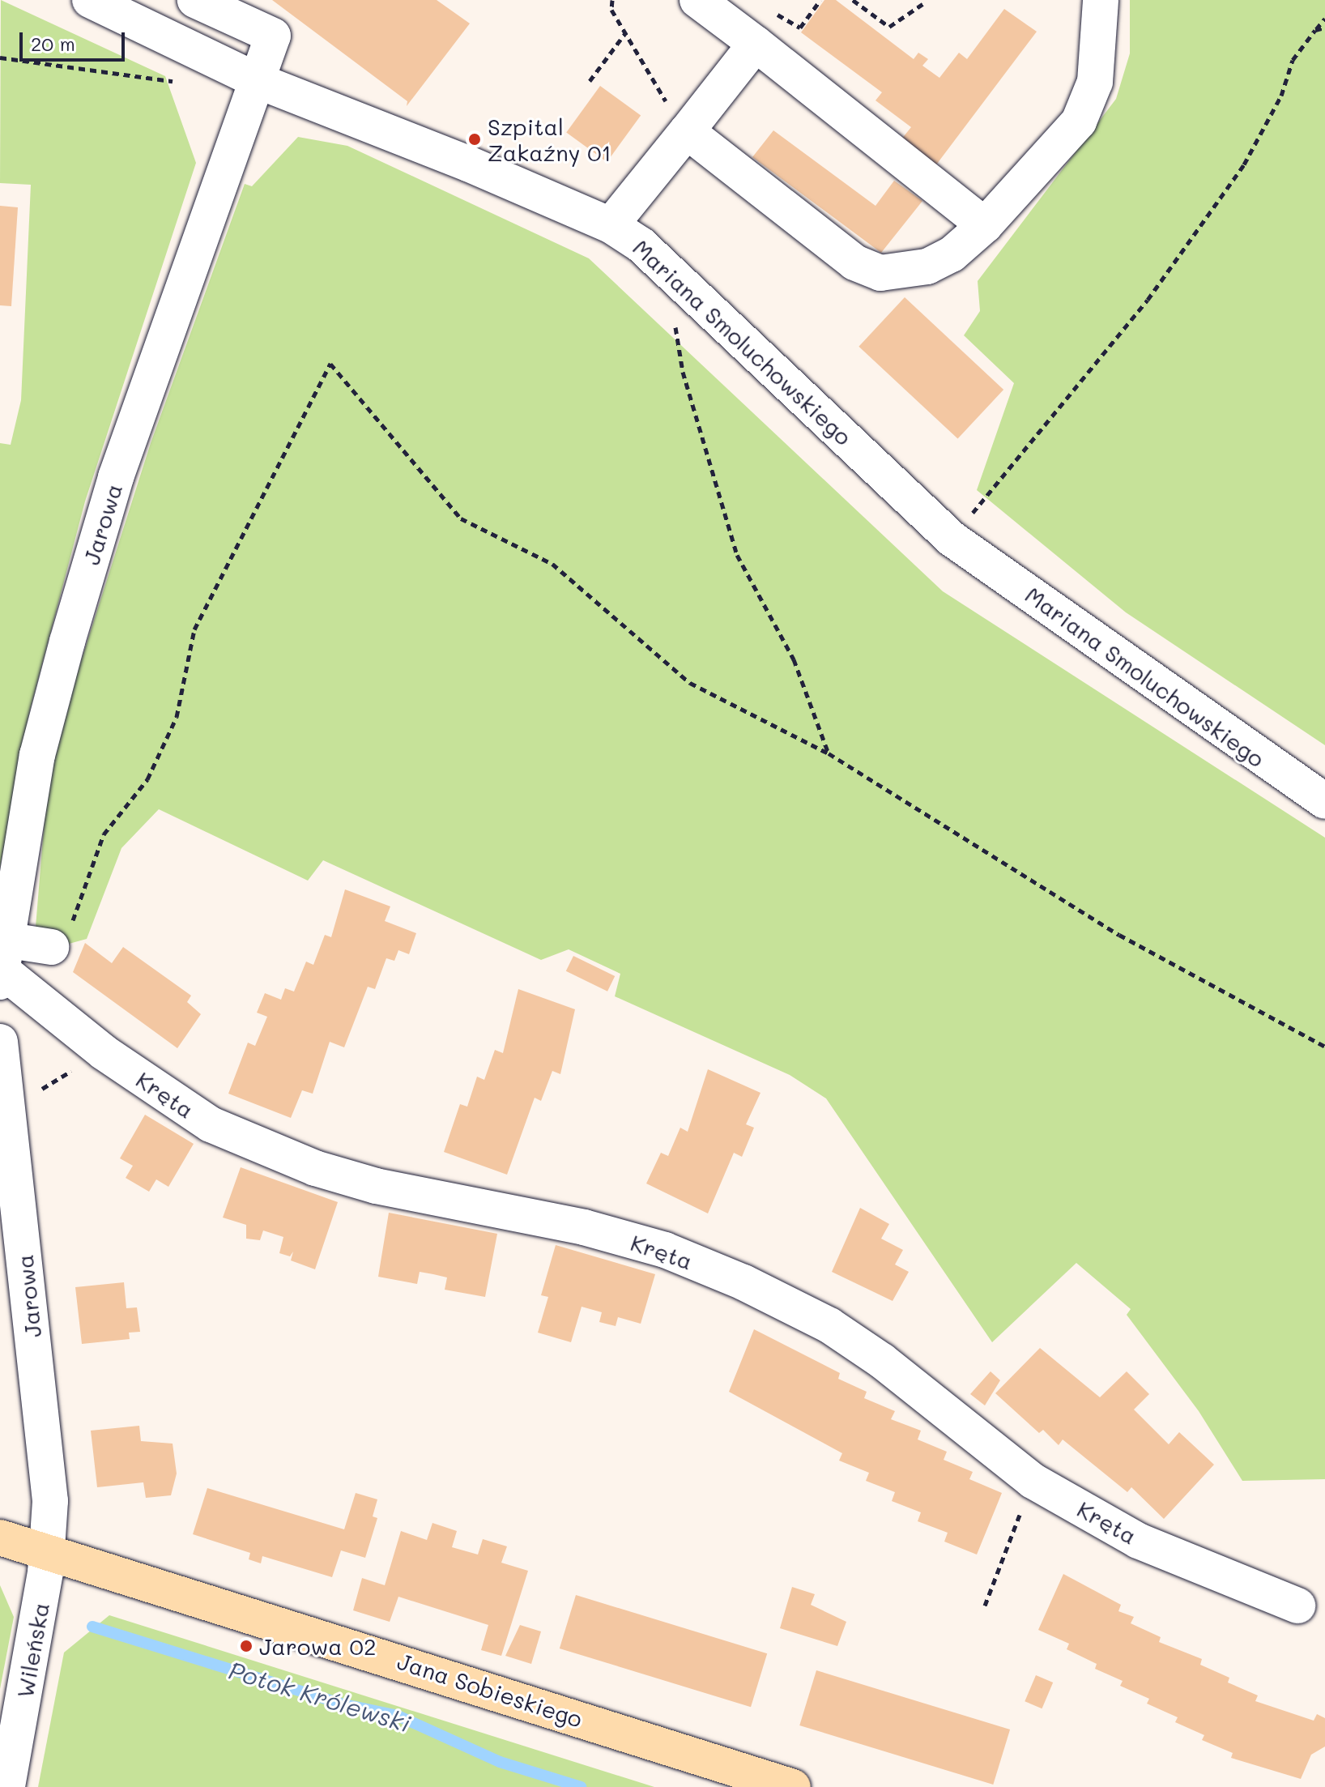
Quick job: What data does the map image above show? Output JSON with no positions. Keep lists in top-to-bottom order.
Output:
{
  "streets": {
    "main road": ["Jana Sobieskiego"],
    "street": [
      "Mariana Smoluchowskiego",
      "Jarowa",
      "Kręta",
      "Wileńska"
    ]
  },
  "crossings": [
    ["Mariana Smoluchowskiego", "Jarowa"],
    ["Jarowa", "Kręta"],
    ["Jarowa", "Wileńska"],
    ["Jarowa", "Jana Sobieskiego"],
    ["Wileńska", "Jana Sobieskiego"]
  ],
  "water": ["Potok Królewski"],
  "places": ["Szpital Zakaźny 01", "Jarowa 02"],
  "scale_bar": "20 m"
}
